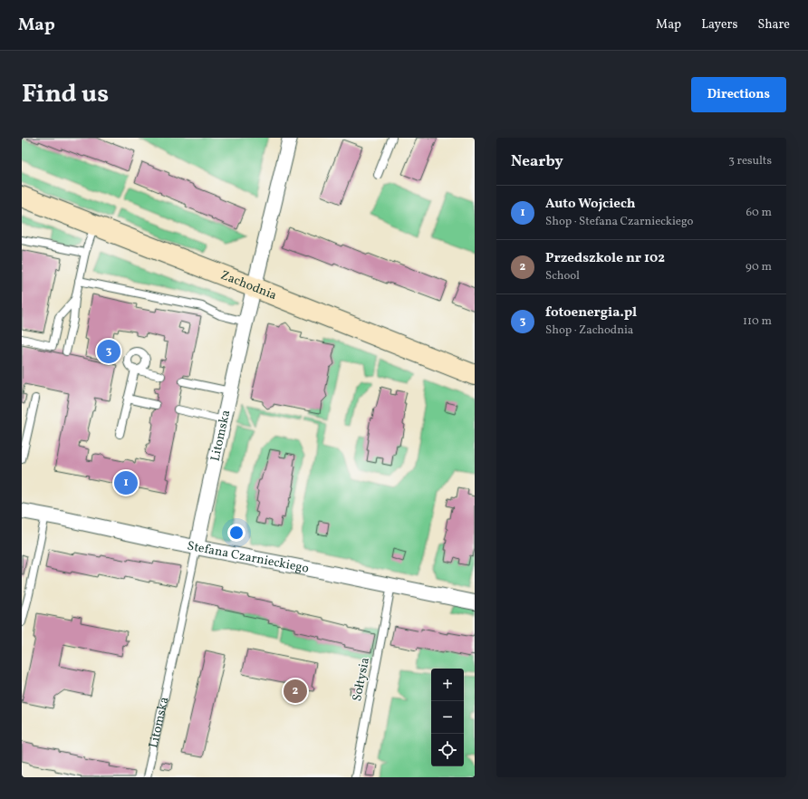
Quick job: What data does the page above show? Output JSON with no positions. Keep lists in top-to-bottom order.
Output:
{
  "streets": {
    "street": ["Zachodnia", "Litomska", "Stefana Czarnieckiego"],
    "lane": ["Sołtysia"]
  },
  "crossings": [
    ["Zachodnia", "Litomska"],
    ["Litomska", "Stefana Czarnieckiego"],
    ["Stefana Czarnieckiego", "Sołtysia"]
  ],
  "page": {
    "header": "Map",
    "nav": ["Map", "Layers", "Share"],
    "title": "Find us",
    "buttons": "Directions",
    "heading": ["Nearby", "3 results"],
    "list": [
      {
        "mark": "1",
        "name": "Auto Wojciech",
        "note": "Shop · Stefana Czarnieckiego",
        "value": "60 m"
      },
      {
        "mark": "2",
        "name": "Przedszkole nr 102",
        "note": "School",
        "value": "90 m"
      },
      {
        "mark": "3",
        "name": "fotoenergia.pl",
        "note": "Shop · Zachodnia",
        "value": "110 m"
      }
    ],
    "pins": ["3", "1", "2"],
    "map_buttons": ["+", "−"]
  }
}
